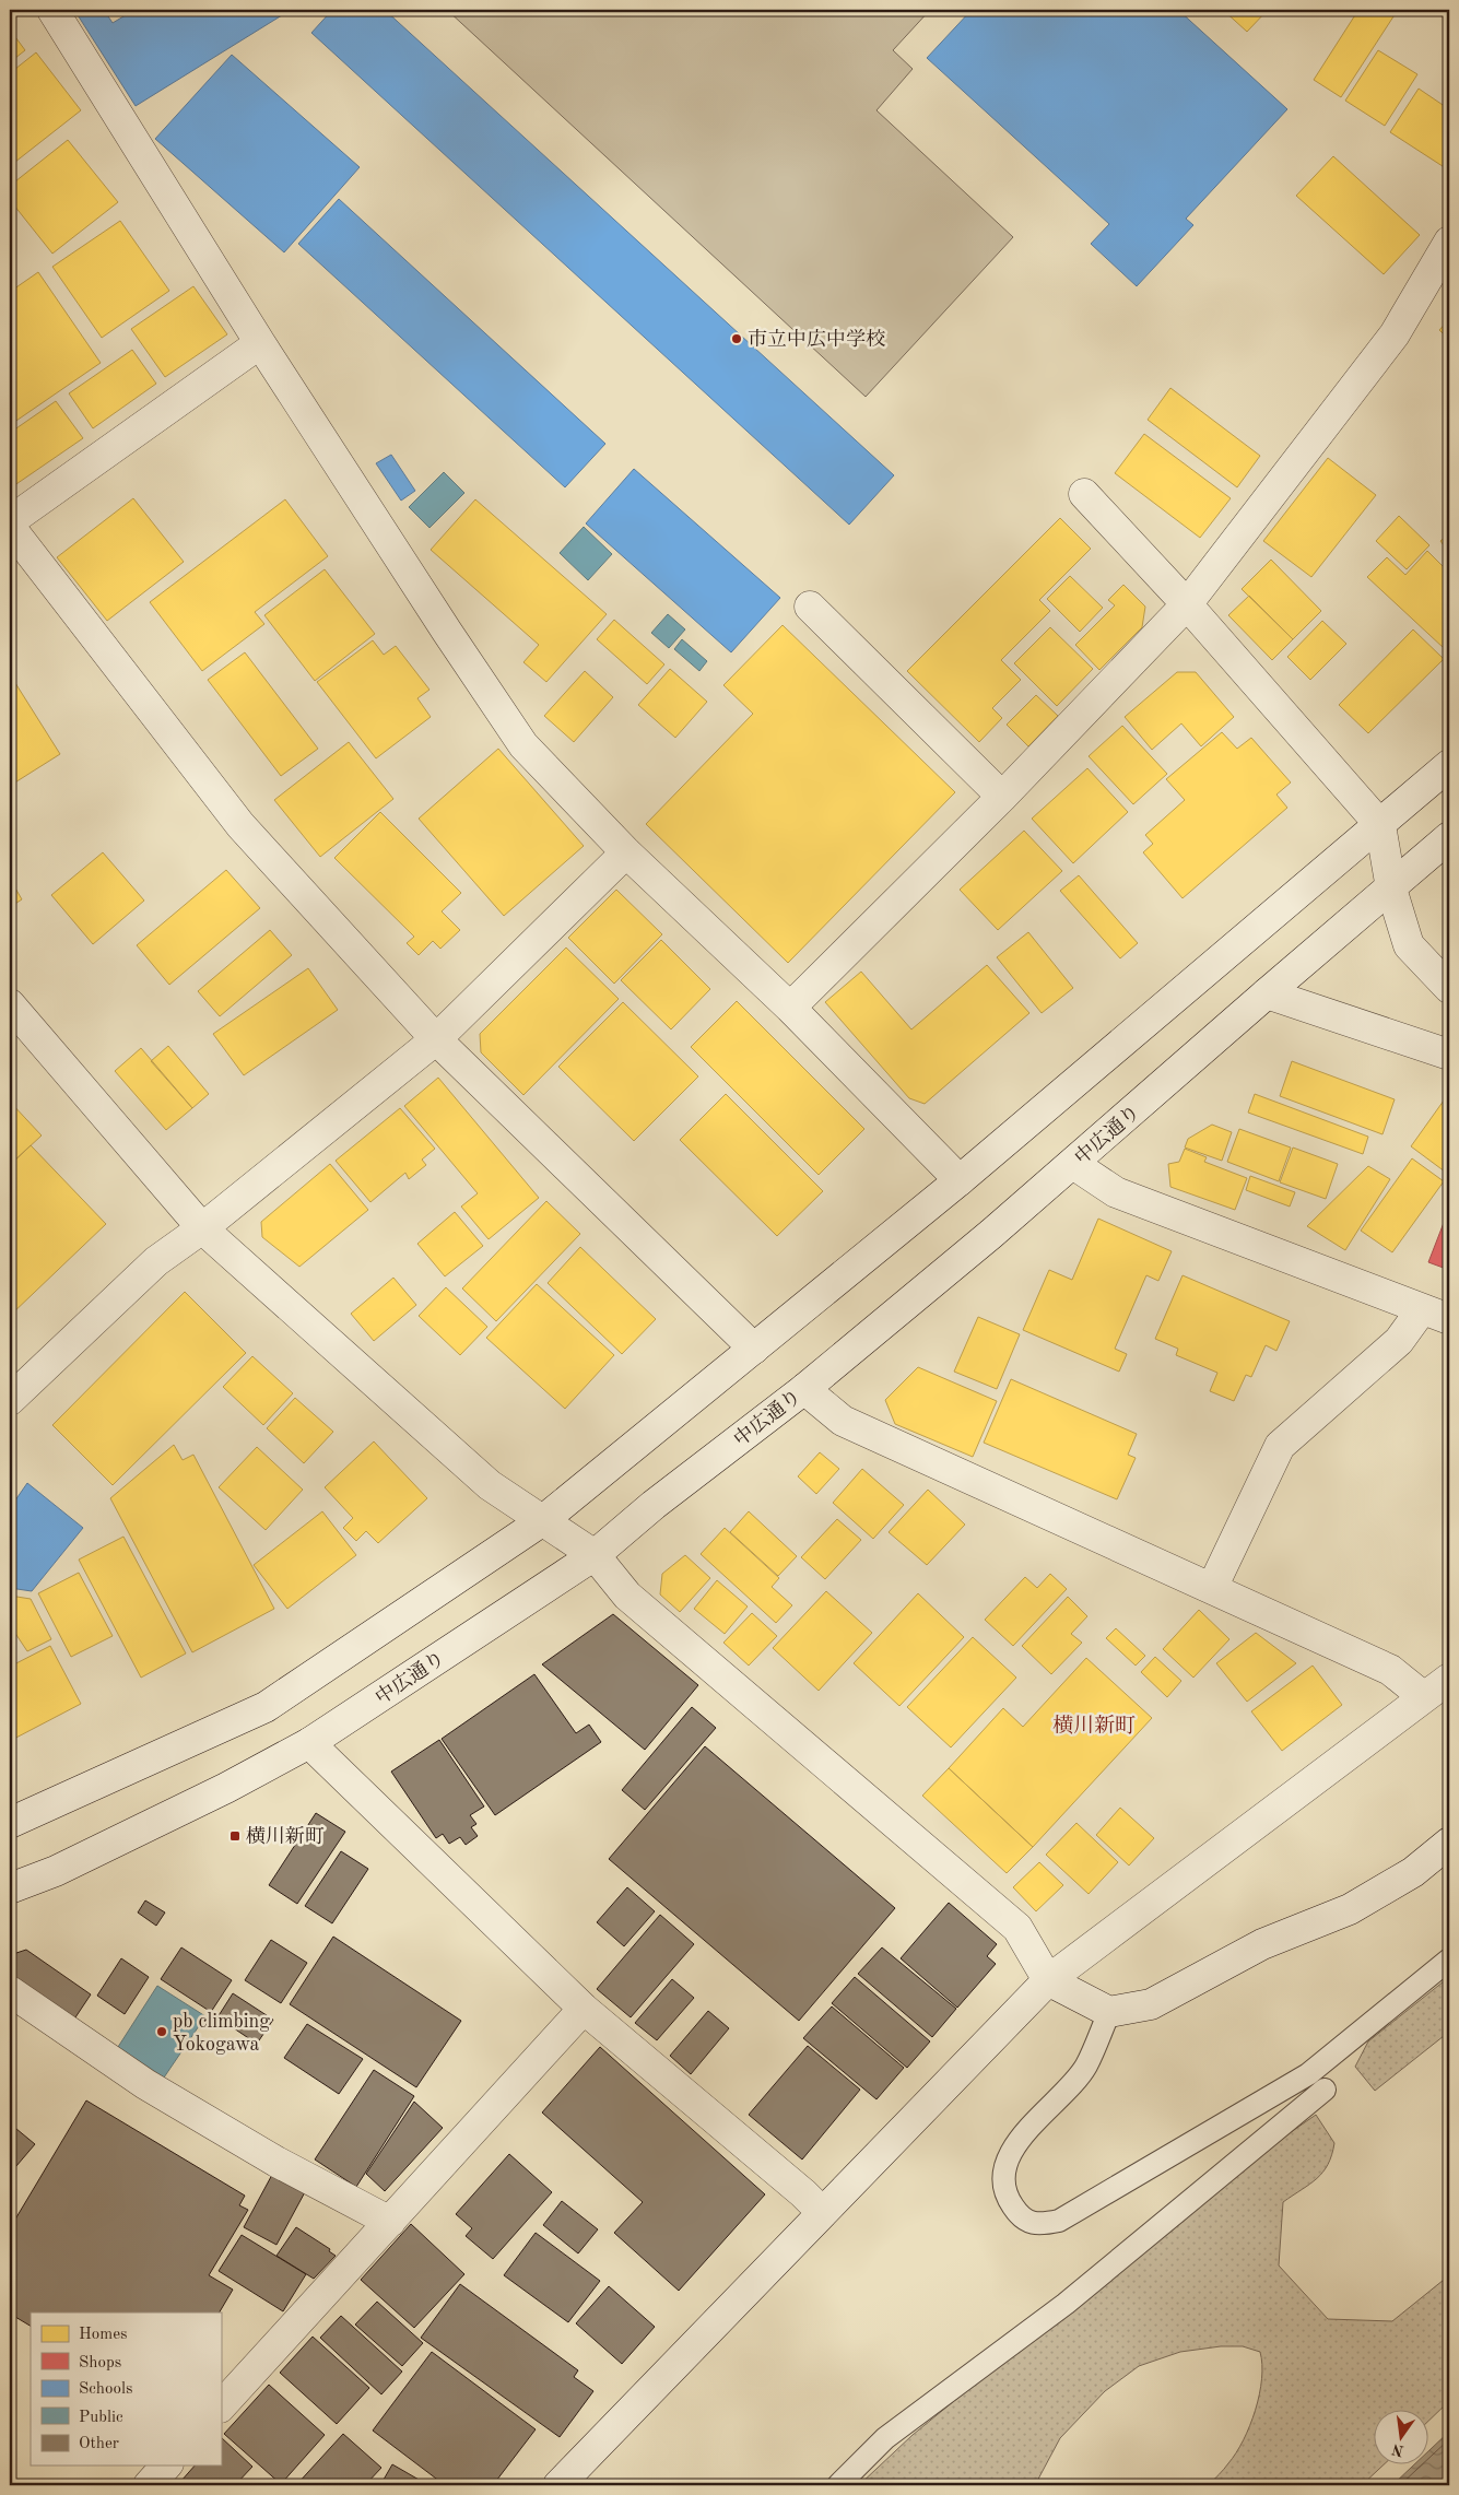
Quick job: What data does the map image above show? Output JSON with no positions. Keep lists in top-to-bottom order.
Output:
{
  "streets": {
    "street": ["中広通り"]
  },
  "districts": ["横川新町"],
  "places": {
    "other": ["市立中広中学校", "pb climbing Yokogawa"],
    "transit": ["横川新町"]
  },
  "legend": [
    "Homes",
    "Shops",
    "Schools",
    "Public",
    "Other"
  ],
  "north": "bottom"
}
